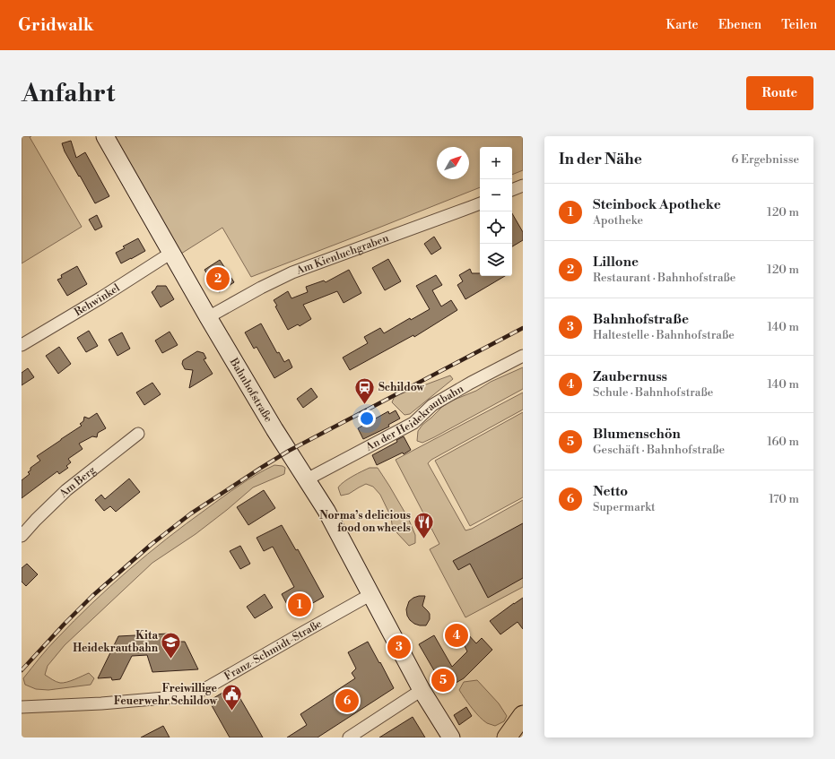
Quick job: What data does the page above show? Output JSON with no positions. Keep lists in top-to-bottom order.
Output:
{
  "streets": {
    "street": [
      "Am Kienluchgraben",
      "Rehwinkel",
      "Bahnhofstraße",
      "An der Heidekrautbahn",
      "Am Berg",
      "Franz-Schmidt-Straße"
    ]
  },
  "crossings": [
    ["Am Kienluchgraben", "Bahnhofstraße"],
    ["Rehwinkel", "Bahnhofstraße"],
    ["Bahnhofstraße", "An der Heidekrautbahn"],
    ["Bahnhofstraße", "Franz-Schmidt-Straße"]
  ],
  "places": {
    "station": ["Schildow"],
    "restaurant": ["Norma’s delicious food on wheels"],
    "school or university": ["Kita Heidekrautbahn"],
    "public building": ["Freiwillige Feuerwehr Schildow"]
  },
  "north": "top right",
  "page": {
    "header": "Gridwalk",
    "nav": ["Karte", "Ebenen", "Teilen"],
    "buttons": "Route",
    "title": "Anfahrt",
    "heading": ["In der Nähe", "6 Ergebnisse"],
    "map_buttons": ["+", "−"],
    "list": [
      {
        "mark": "1",
        "name": "Steinbock Apotheke",
        "note": "Apotheke",
        "value": "120 m"
      },
      {
        "mark": "2",
        "name": "Lillone",
        "note": "Restaurant · Bahnhofstraße",
        "value": "120 m"
      },
      {
        "mark": "3",
        "name": "Bahnhofstraße",
        "note": "Haltestelle · Bahnhofstraße",
        "value": "140 m"
      },
      {
        "mark": "4",
        "name": "Zaubernuss",
        "note": "Schule · Bahnhofstraße",
        "value": "140 m"
      },
      {
        "mark": "5",
        "name": "Blumenschön",
        "note": "Geschäft · Bahnhofstraße",
        "value": "160 m"
      },
      {
        "mark": "6",
        "name": "Netto",
        "note": "Supermarkt",
        "value": "170 m"
      }
    ],
    "pins": [
      "2",
      "1",
      "4",
      "3",
      "5",
      "6"
    ]
  }
}
